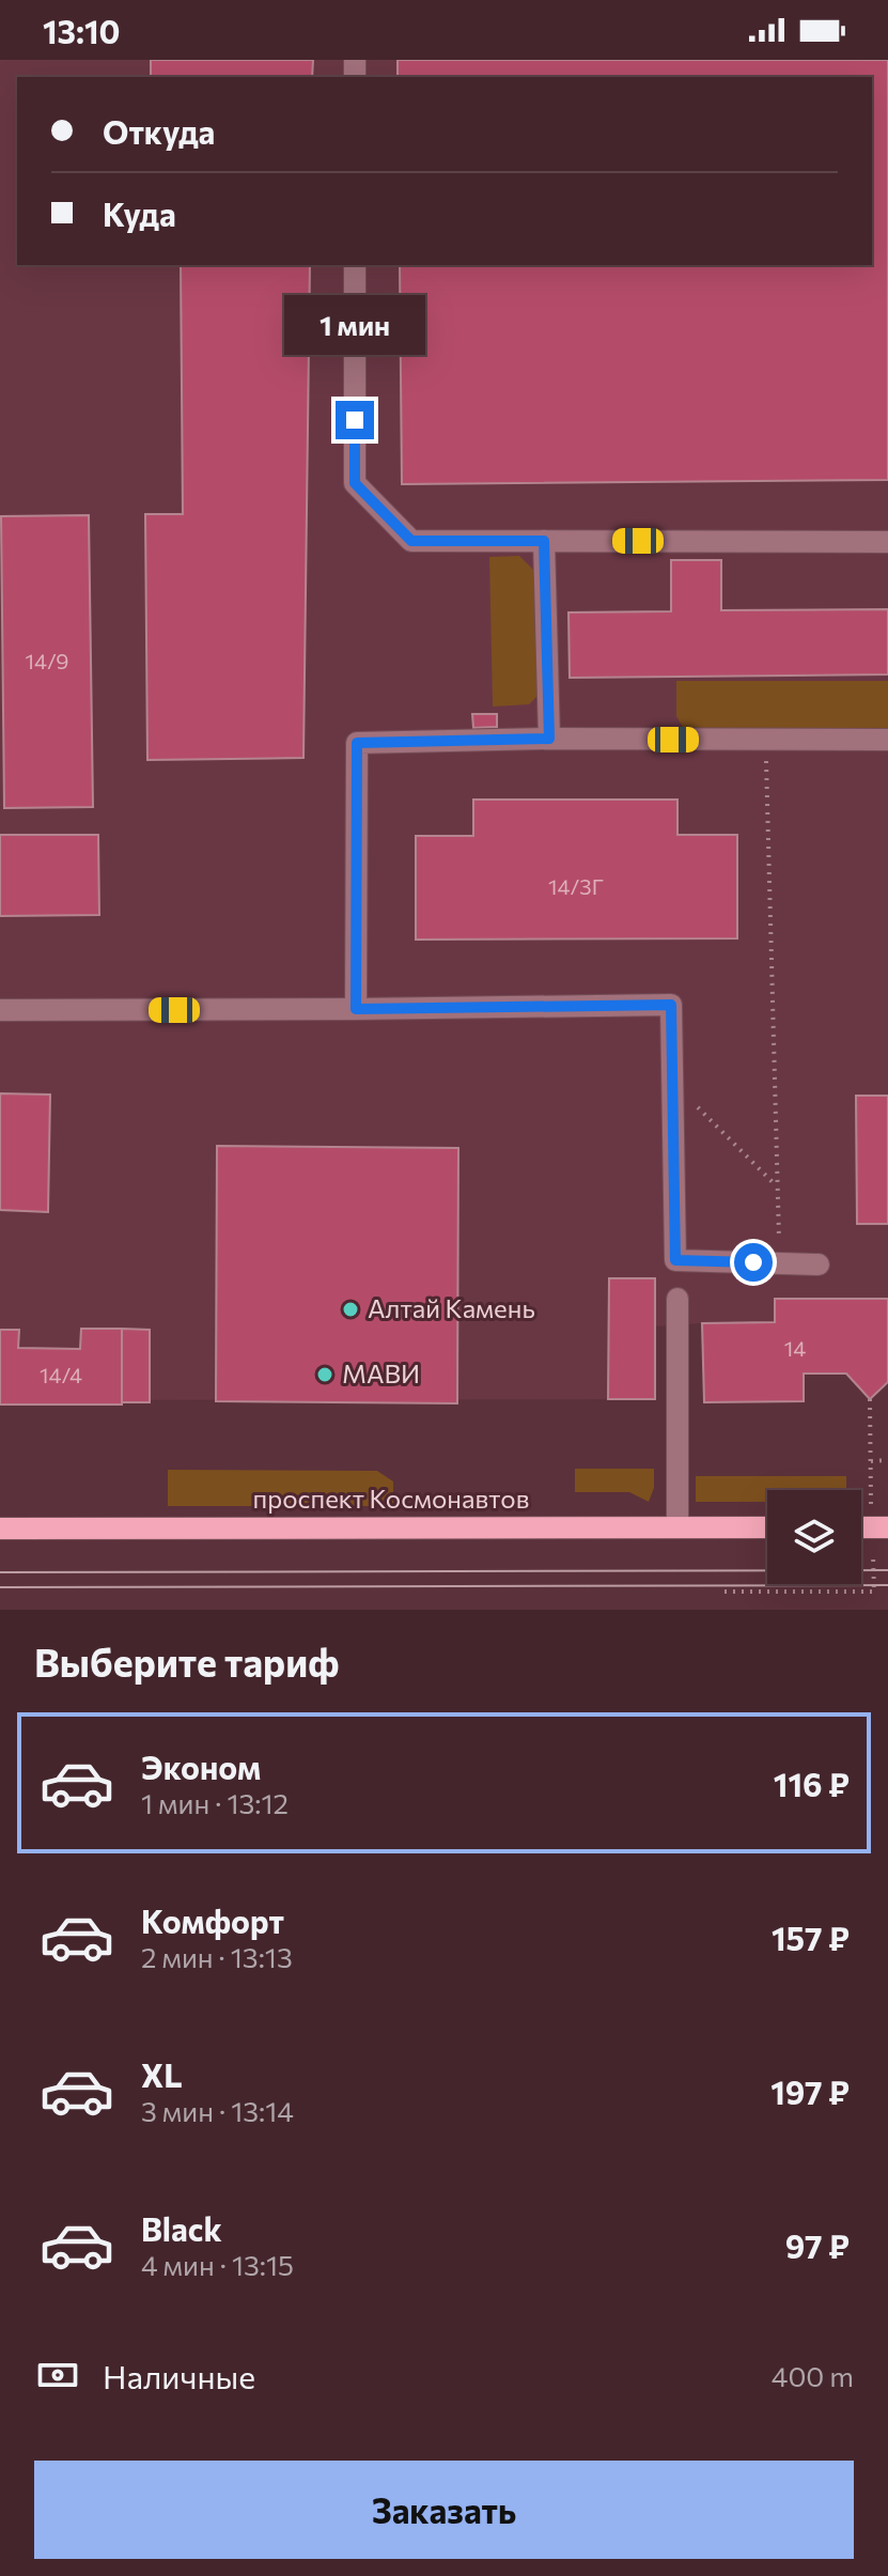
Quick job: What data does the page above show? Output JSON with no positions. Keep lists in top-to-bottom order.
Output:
{
  "streets": {
    "main road": ["проспект Космонавтов"]
  },
  "places": ["Алтай Камень", "МАВИ"],
  "house_numbers": [
    "14/9",
    "14/3Г",
    "14",
    "14/4"
  ],
  "page": {
    "status": "13:10",
    "banner": ["Откуда", "Куда"],
    "bubble": "1 мин",
    "heading": "Выберите тариф",
    "list": [
      {
        "name": "Эконом",
        "note": "1 мин · 13:12",
        "value": "116 ₽"
      },
      {
        "name": "Комфорт",
        "note": "2 мин · 13:13",
        "value": "157 ₽"
      },
      {
        "name": "XL",
        "note": "3 мин · 13:14",
        "value": "197 ₽"
      },
      {
        "name": "Black",
        "note": "4 мин · 13:15",
        "value": "97 ₽"
      }
    ],
    "pay": ["Наличные", "400 m"],
    "buttons": "Заказать"
  }
}
